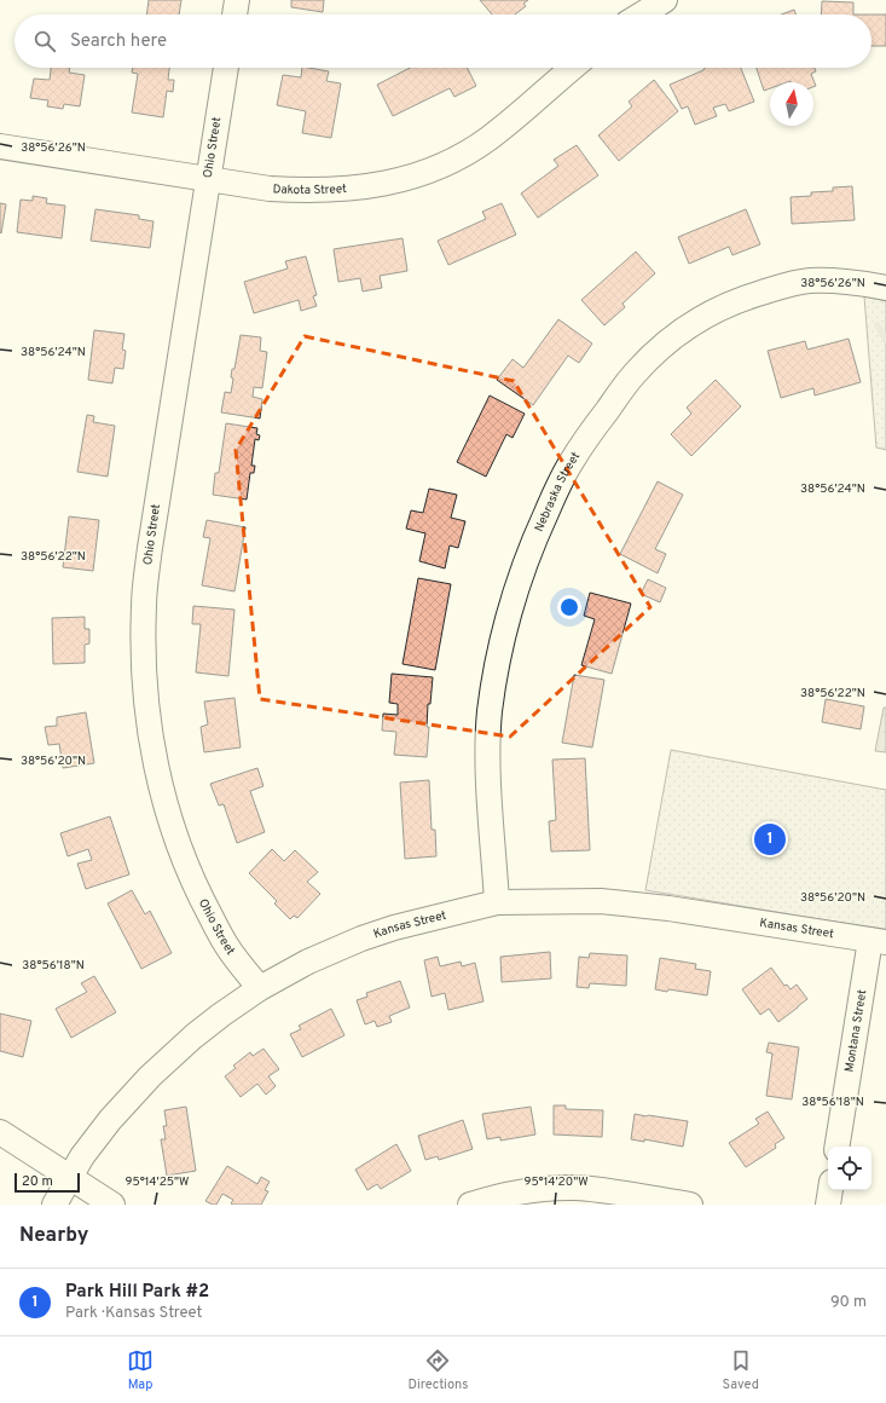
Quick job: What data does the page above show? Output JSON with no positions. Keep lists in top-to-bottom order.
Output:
{
  "streets": {
    "street": [
      "Ohio Street",
      "Dakota Street",
      "Nebraska Street",
      "Kansas Street",
      "Montana Street"
    ]
  },
  "crossings": [
    ["Ohio Street", "Dakota Street"],
    ["Ohio Street", "Kansas Street"],
    ["Nebraska Street", "Kansas Street"],
    ["Kansas Street", "Montana Street"]
  ],
  "scale_bar": "20 m",
  "north": "top",
  "page": {
    "search": "Search here",
    "pins": "1",
    "scale": "20 m",
    "heading": "Nearby",
    "list": [
      {
        "mark": "1",
        "name": "Park Hill Park #2",
        "note": "Park · Kansas Street",
        "value": "90 m"
      }
    ],
    "nav": ["Map", "Directions", "Saved"]
  },
  "coordinates": [
    "38°56'26\"N",
    "38°56'24\"N",
    "38°56'22\"N",
    "38°56'20\"N",
    "38°56'18\"N",
    "95°14'25\"W",
    "95°14'20\"W"
  ]
}
